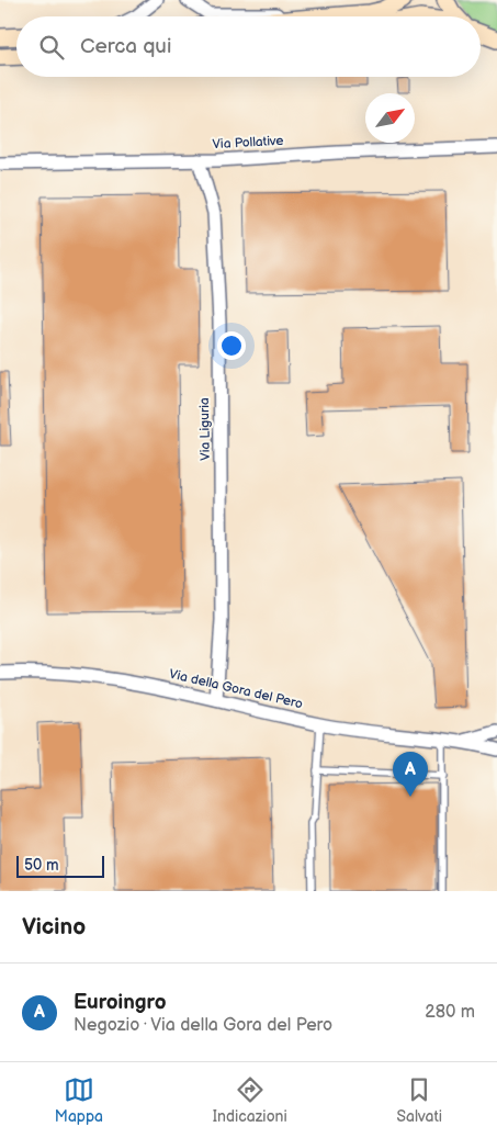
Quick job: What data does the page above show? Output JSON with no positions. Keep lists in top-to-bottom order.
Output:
{
  "streets": {
    "street": ["Via Pollative", "Via Liguria", "Via della Gora del Pero"]
  },
  "crossings": [
    ["Via Pollative", "Via Liguria"],
    ["Via Liguria", "Via della Gora del Pero"]
  ],
  "scale_bar": "50 m",
  "north": "top right",
  "page": {
    "search": "Cerca qui",
    "pins": "A",
    "scale": "50 m",
    "heading": "Vicino",
    "list": [
      {
        "mark": "A",
        "name": "Euroingro",
        "note": "Negozio · Via della Gora del Pero",
        "value": "280 m"
      }
    ],
    "nav": ["Mappa", "Indicazioni", "Salvati"]
  }
}
